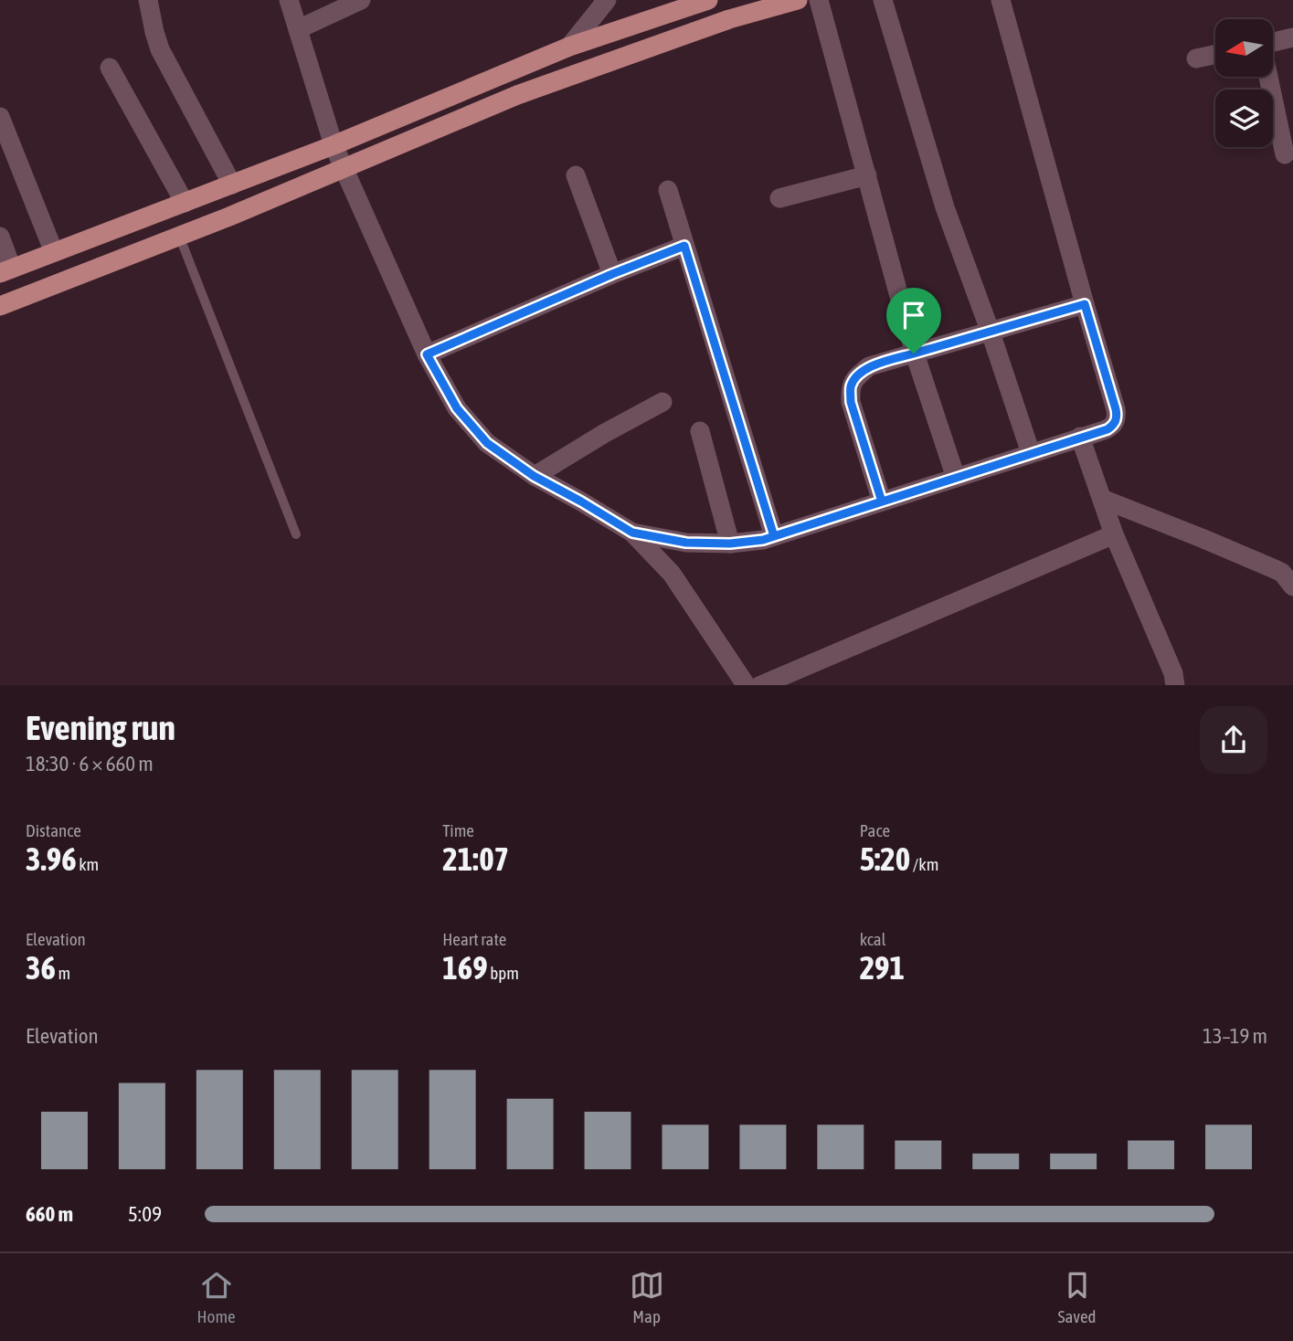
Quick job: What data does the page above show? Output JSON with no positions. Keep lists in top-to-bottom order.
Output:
{
  "north": "left",
  "page": {
    "heading": ["Evening run", "18:30 · 6 × 660 m"],
    "stats": [
      ["Distance", "3.96 km"],
      ["Time", "21:07"],
      ["Pace", "5:20 /km"],
      ["Elevation", "36 m"],
      ["Heart rate", "169 bpm"],
      ["kcal", "291"]
    ],
    "chart": ["Elevation", "13–19 m"],
    "list": [
      {
        "name": "660 m",
        "note": "5:09"
      }
    ],
    "tabs": ["Home", "Map", "Saved"]
  }
}
